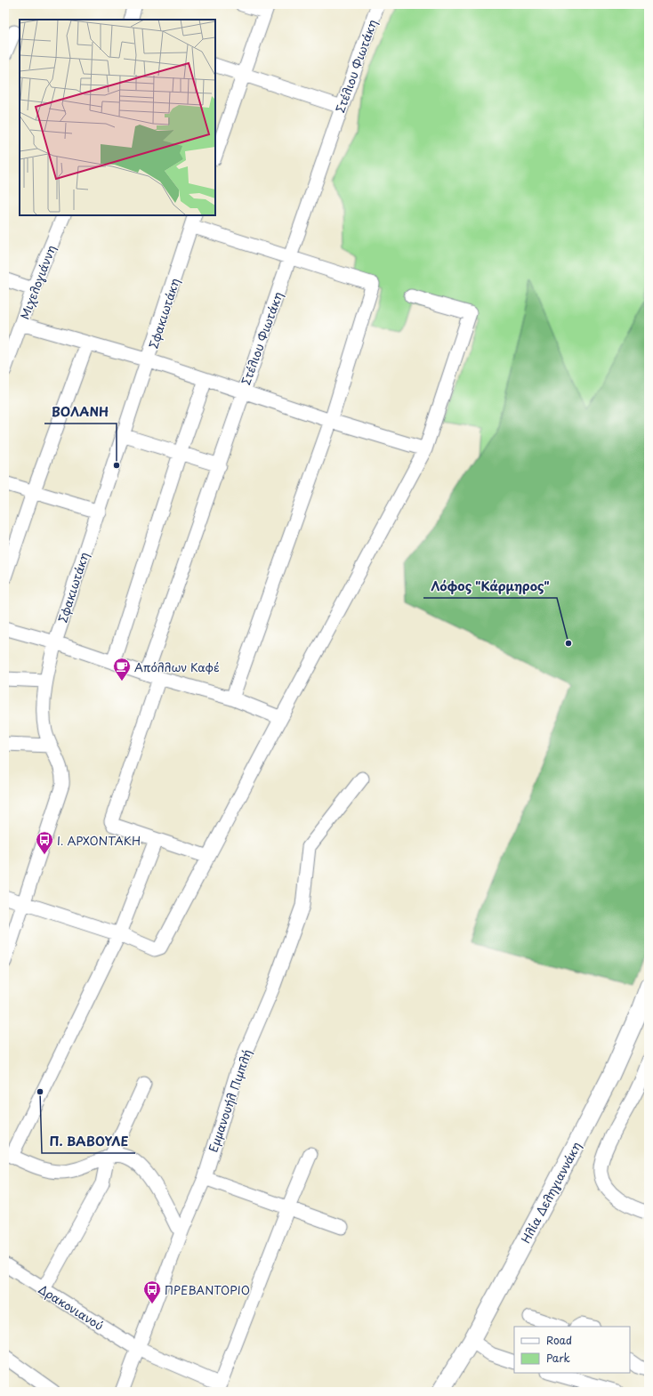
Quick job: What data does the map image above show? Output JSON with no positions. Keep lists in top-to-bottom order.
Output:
{
  "streets": {
    "street": [
      "Στέλιου Φιωτάκη",
      "Μιχελογιάννη",
      "Σφακιωτάκη",
      "Εµµανουήλ Πιµπλή",
      "Ηλία Δεληγιαννάκη",
      "Δρακονιανού"
    ]
  },
  "crossings": [
    ["Εµµανουήλ Πιµπλή", "Δρακονιανού"]
  ],
  "places": {
    "other": ["ΒΟΛΑΝΗ", "Λόφος \"Κάρμηρος\"", "Π. ΒΑΒΟΥΛΕ"],
    "cafe": ["Απόλλων Καφέ"],
    "bus stop": ["Ι. ΑΡΧΟΝΤΑΚΗ", "ΠΡΕΒΑΝΤΟΡΙΟ"]
  },
  "legend": ["Road", "Park"]
}
